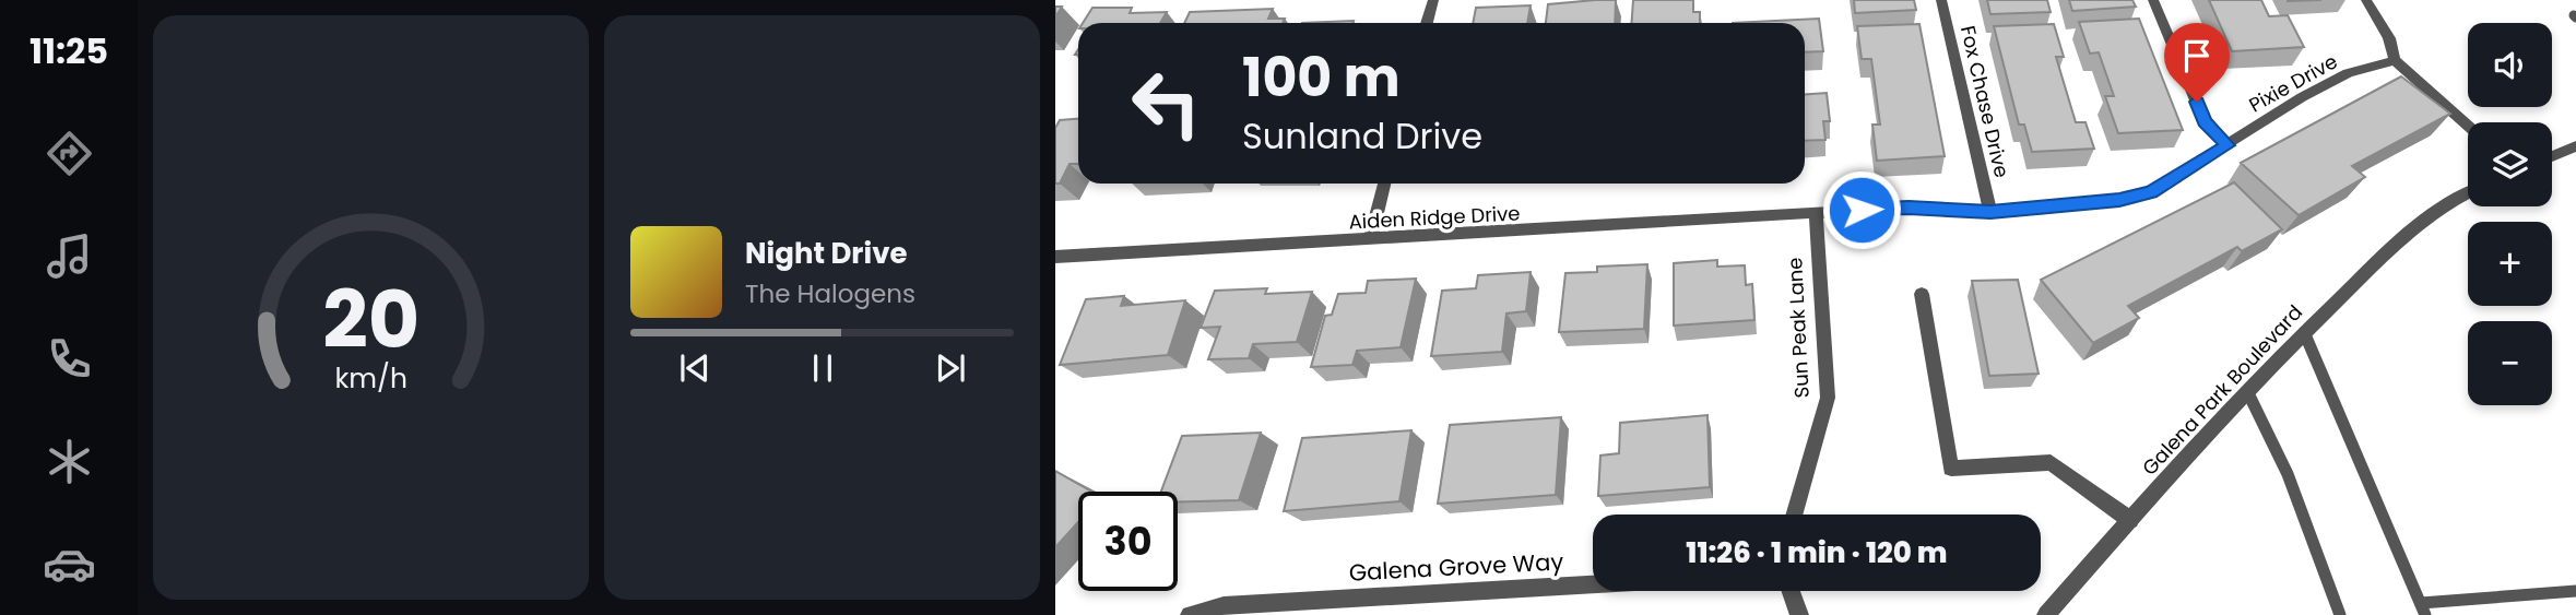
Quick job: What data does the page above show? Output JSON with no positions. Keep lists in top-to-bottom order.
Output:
{
  "streets": {
    "street": [
      "Pixie Drive",
      "Fox Chase Drive",
      "Aiden Ridge Drive",
      "Sun Peak Lane",
      "Galena Park Boulevard",
      "Galena Grove Way"
    ]
  },
  "crossings": [
    ["Pixie Drive", "Fox Chase Drive"],
    ["Pixie Drive", "Aiden Ridge Drive"],
    ["Pixie Drive", "Sun Peak Lane"],
    ["Aiden Ridge Drive", "Sun Peak Lane"]
  ],
  "page": {
    "tabs": "11:25",
    "map_buttons": ["+", "−"],
    "turn": ["100 m", "Sunland Drive"],
    "song": ["Night Drive", "The Halogens"],
    "limit": "30",
    "trip": "11:26 · 1 min · 120 m",
    "gauge": ["20", "km/h"]
  }
}
